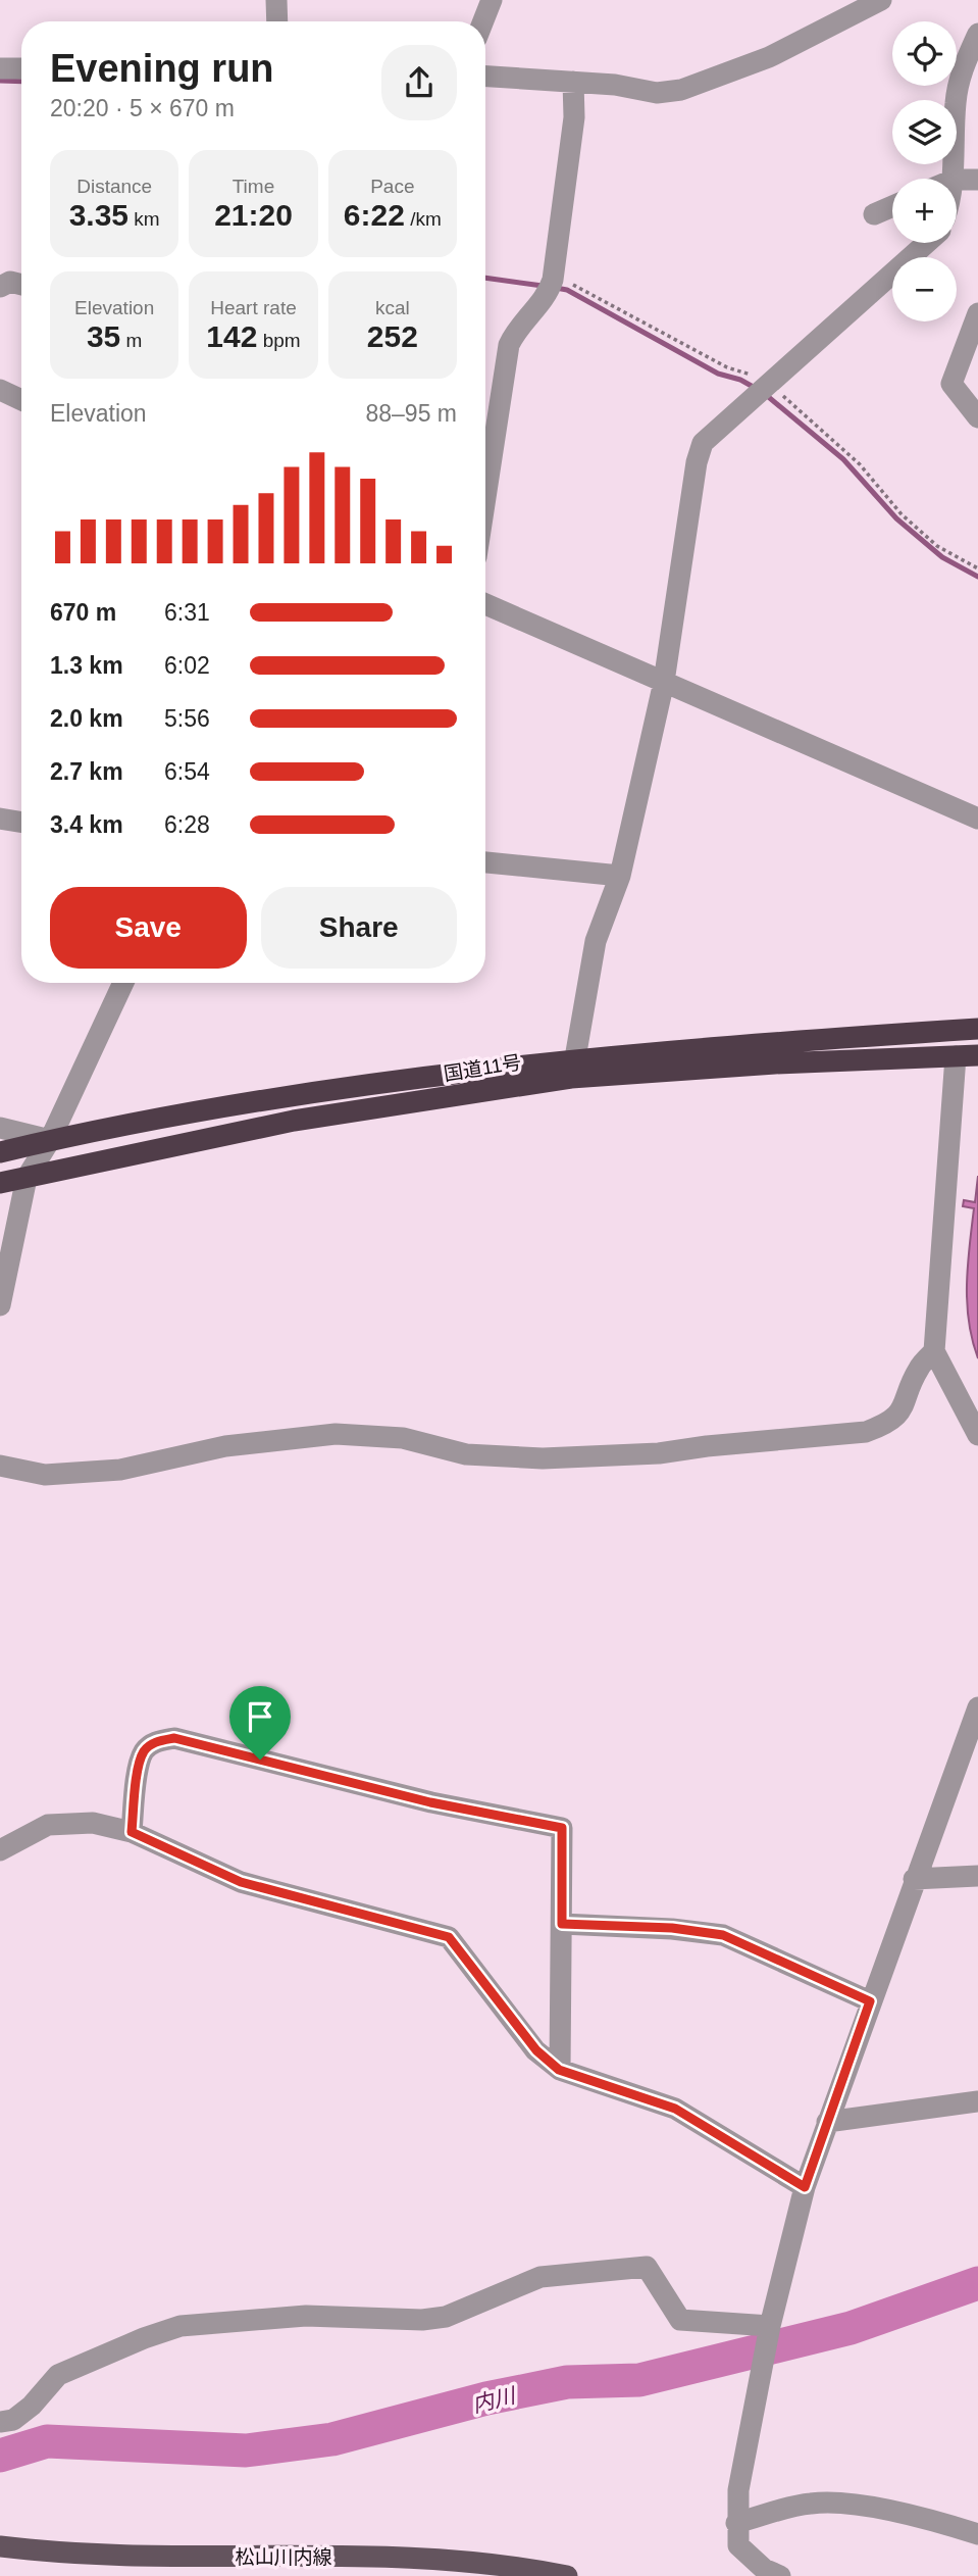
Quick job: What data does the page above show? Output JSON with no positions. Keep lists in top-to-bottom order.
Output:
{
  "streets": {
    "highway": ["国道11号"],
    "main road": ["松山川内線"]
  },
  "water": ["内川"],
  "page": {
    "map_buttons": ["+", "−"],
    "heading": ["Evening run", "20:20 · 5 × 670 m"],
    "stats": [
      ["Distance", "3.35 km"],
      ["Time", "21:20"],
      ["Pace", "6:22 /km"],
      ["Elevation", "35 m"],
      ["Heart rate", "142 bpm"],
      ["kcal", "252"]
    ],
    "chart": ["Elevation", "88–95 m"],
    "list": [
      {
        "name": "670 m",
        "note": "6:31"
      },
      {
        "name": "1.3 km",
        "note": "6:02"
      },
      {
        "name": "2.0 km",
        "note": "5:56"
      },
      {
        "name": "2.7 km",
        "note": "6:54"
      },
      {
        "name": "3.4 km",
        "note": "6:28"
      }
    ],
    "buttons": ["Save", "Share"]
  }
}
